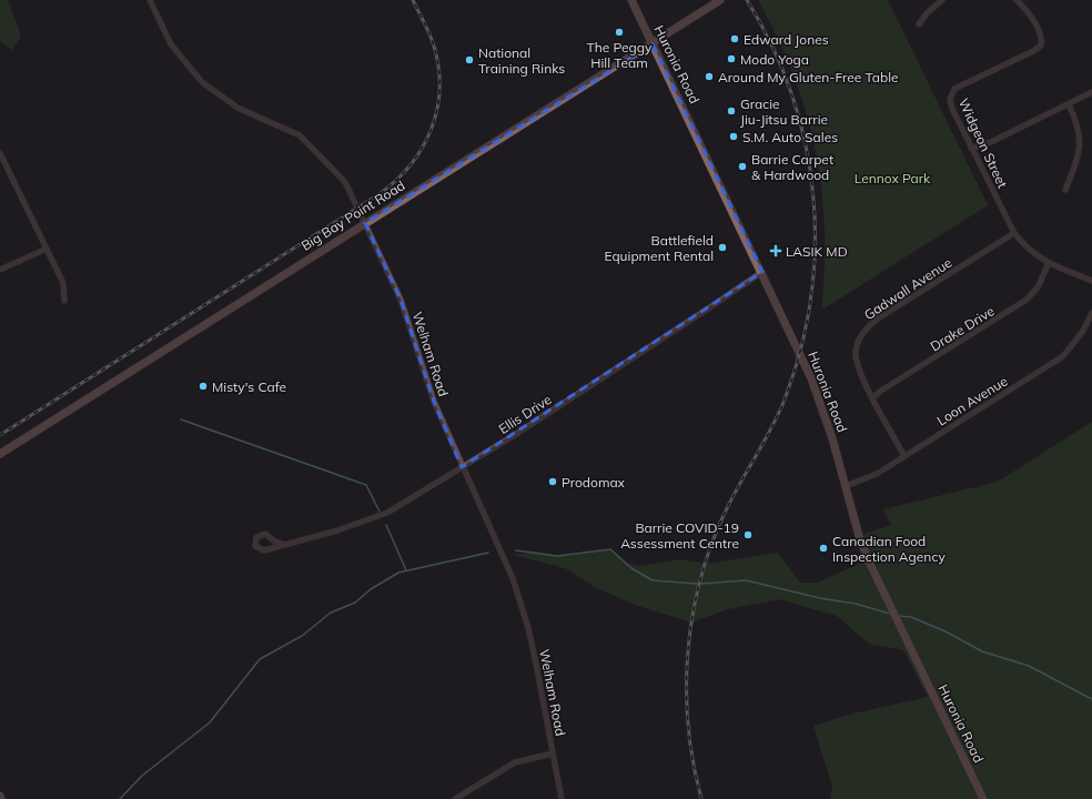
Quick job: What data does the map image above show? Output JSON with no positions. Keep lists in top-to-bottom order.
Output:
{
  "streets": {
    "main road": ["Huronia Road", "Big Bay Point Road"],
    "street": [
      "Widgeon Street",
      "Gadwall Avenue",
      "Drake Drive",
      "Welham Road",
      "Loon Avenue",
      "Ellis Drive"
    ]
  },
  "crossings": [
    ["Huronia Road", "Big Bay Point Road"],
    ["Huronia Road", "Loon Avenue"],
    ["Huronia Road", "Ellis Drive"],
    ["Widgeon Street", "Gadwall Avenue"],
    ["Widgeon Street", "Drake Drive"],
    ["Big Bay Point Road", "Welham Road"],
    ["Gadwall Avenue", "Drake Drive"],
    ["Gadwall Avenue", "Loon Avenue"],
    ["Welham Road", "Ellis Drive"]
  ],
  "parks": ["Lennox Park"],
  "places": {
    "other": [
      "The Peggy Hill Team",
      "Edward Jones",
      "Modo Yoga",
      "National Training Rinks",
      "Around My Gluten-Free Table",
      "Gracie Jiu-Jitsu Barrie",
      "S.M. Auto Sales",
      "Barrie Carpet & Hardwood",
      "Battlefield Equipment Rental",
      "Misty's Cafe",
      "Prodomax",
      "Barrie COVID-19 Assessment Centre",
      "Canadian Food Inspection Agency"
    ],
    "health": ["LASIK MD"]
  }
}
